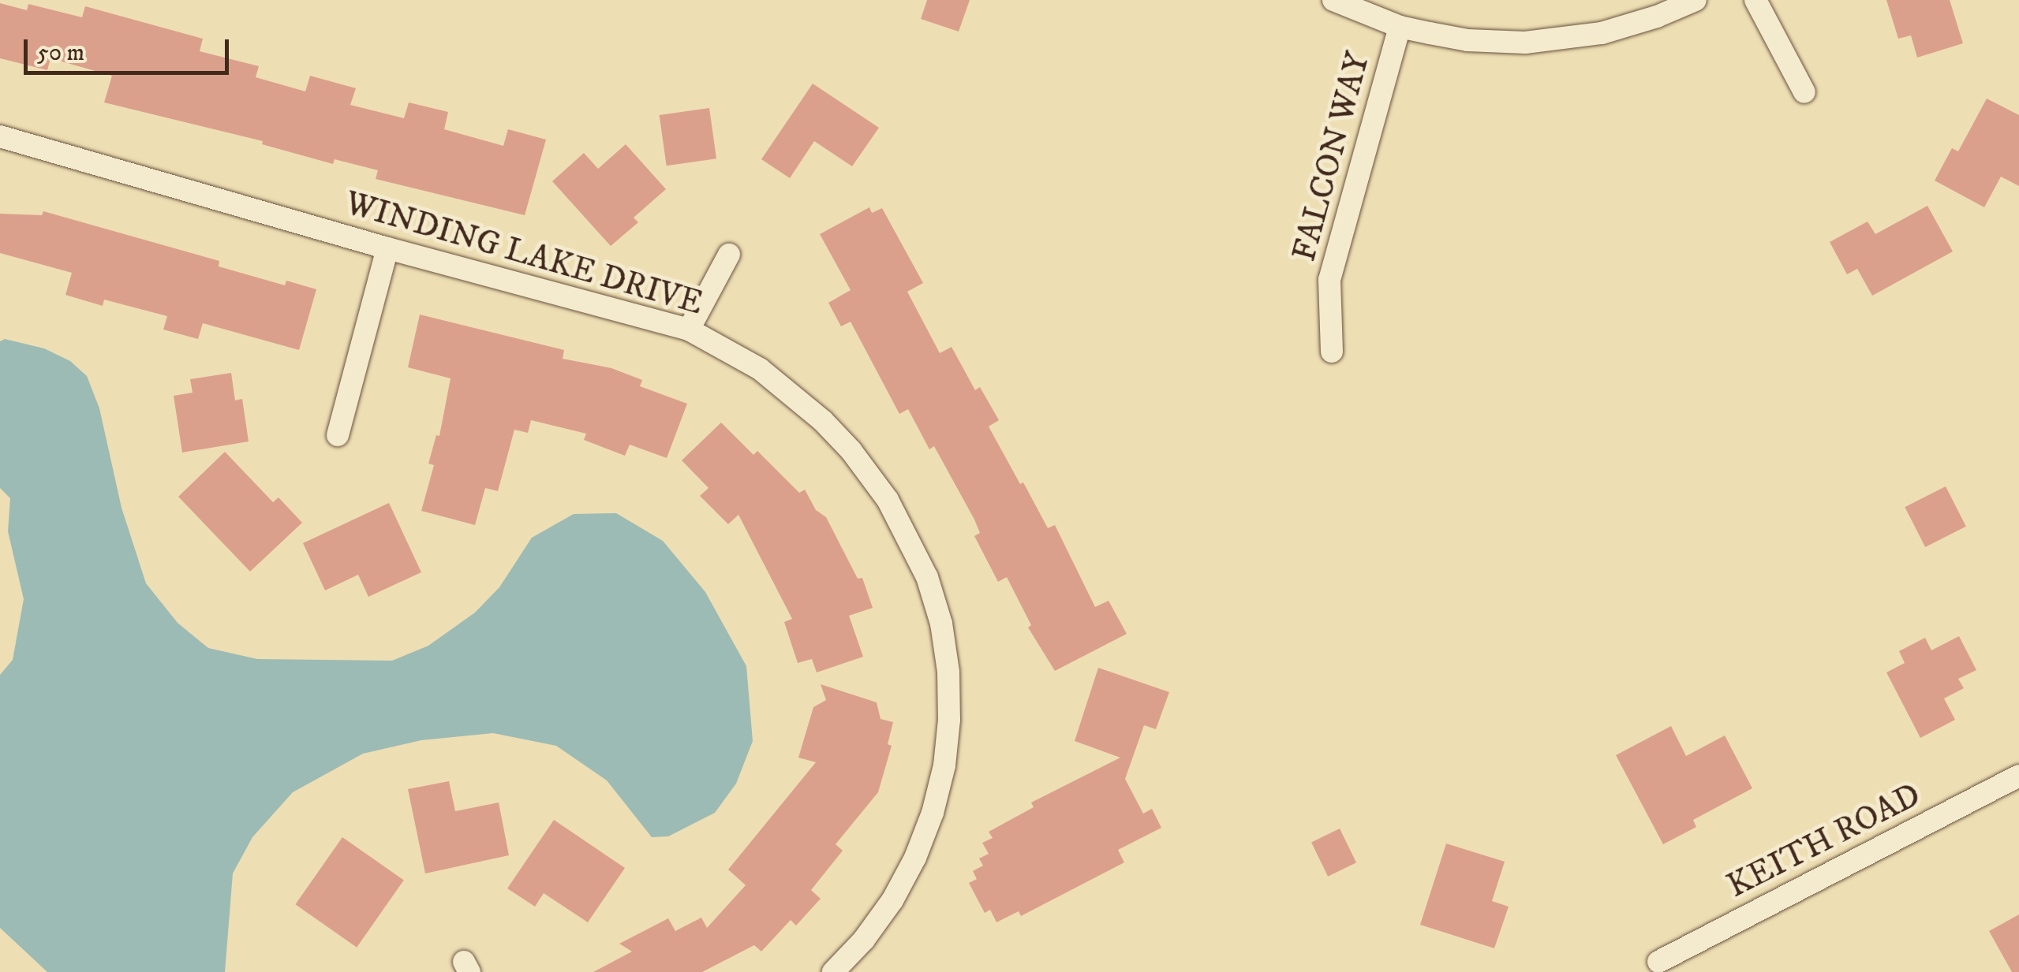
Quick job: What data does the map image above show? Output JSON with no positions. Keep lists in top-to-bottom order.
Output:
{
  "streets": {
    "street": ["FALCON WAY", "WINDING LAKE DRIVE", "KEITH ROAD"]
  },
  "scale_bar": "50 m"
}
